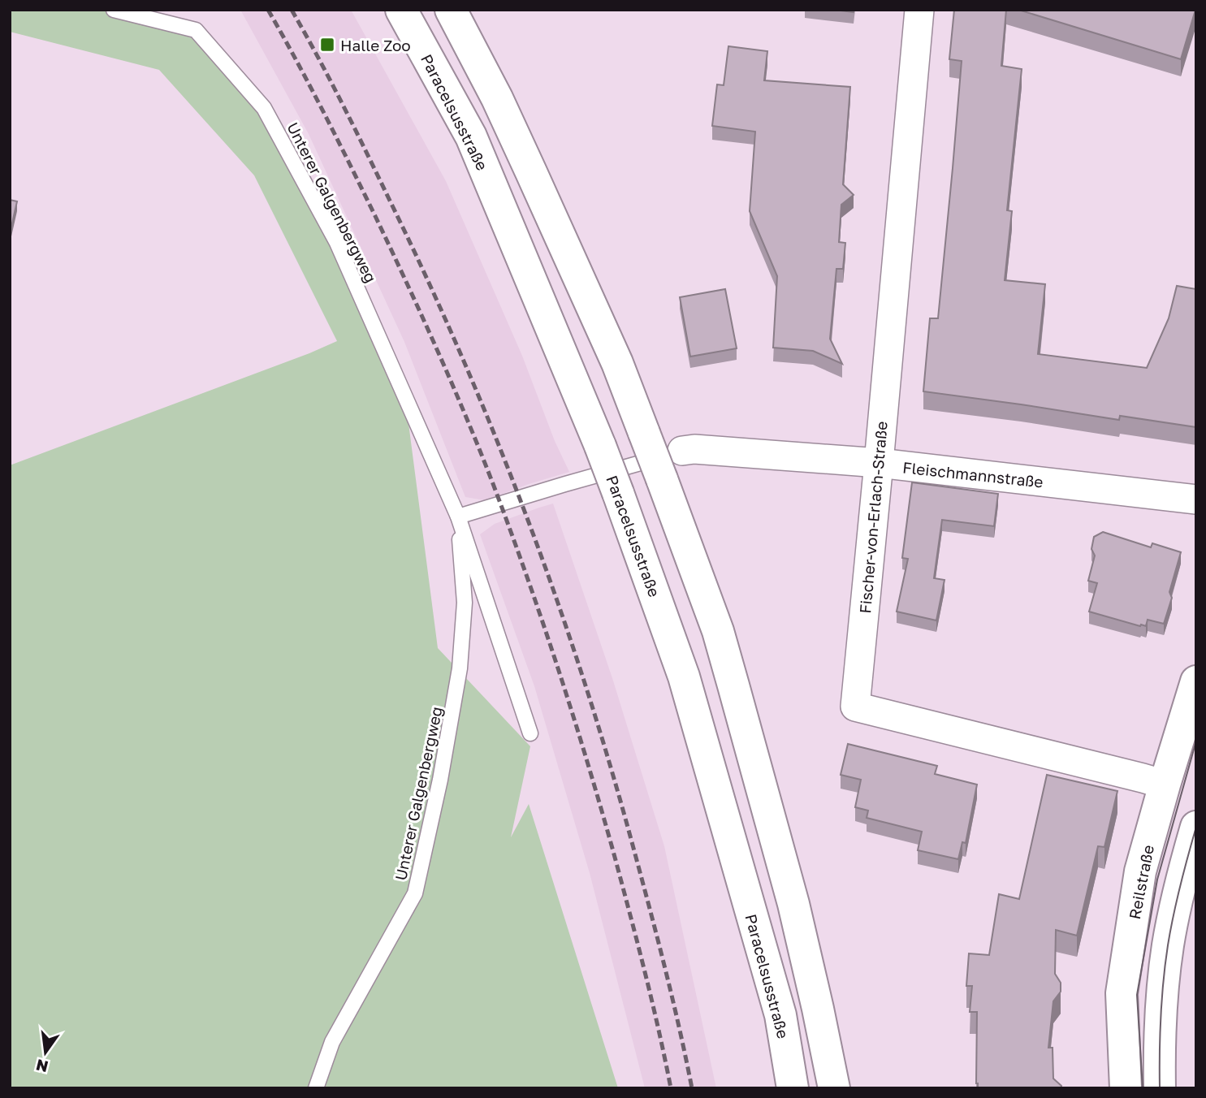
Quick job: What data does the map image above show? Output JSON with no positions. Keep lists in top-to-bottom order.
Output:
{
  "streets": {
    "main road": ["Paracelsusstraße", "Reilstraße"],
    "street": ["Fleischmannstraße", "Fischer-von-Erlach-Straße"],
    "lane": ["Unterer Galgenbergweg"]
  },
  "crossings": [
    ["Fleischmannstraße", "Fischer-von-Erlach-Straße"],
    ["Fischer-von-Erlach-Straße", "Reilstraße"]
  ],
  "places": {
    "transit": ["Halle Zoo"]
  },
  "north": "bottom"
}
